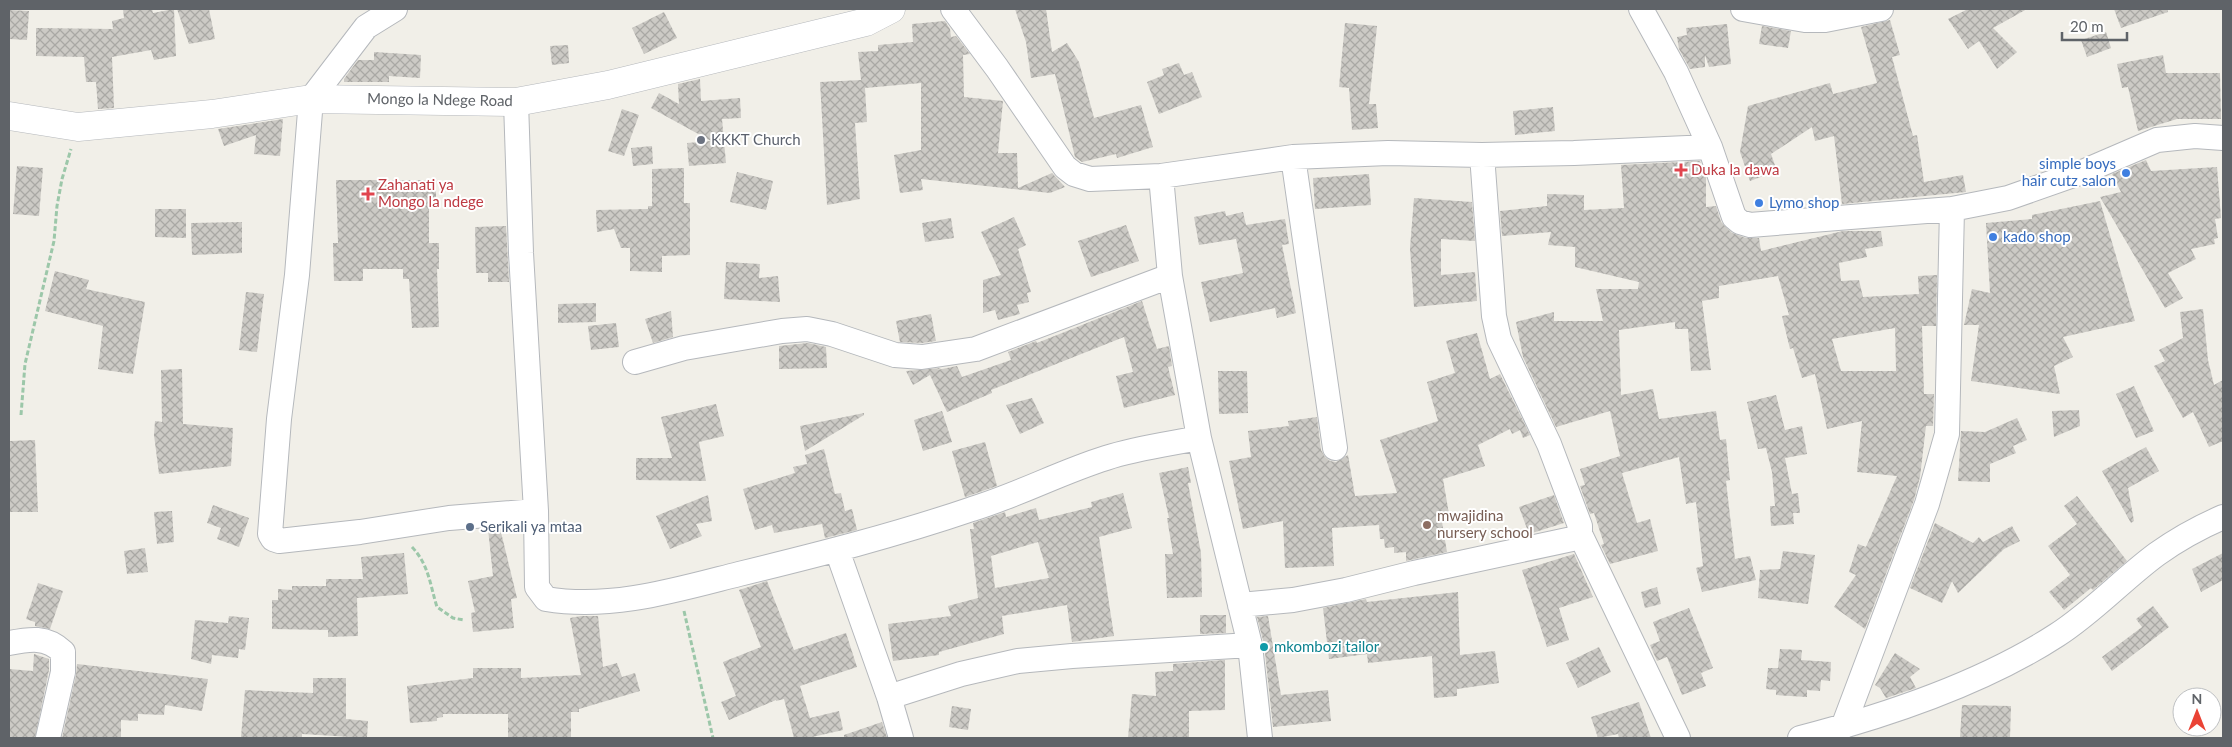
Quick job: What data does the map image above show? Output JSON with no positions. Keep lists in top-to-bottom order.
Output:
{
  "streets": {
    "street": ["Mongo la Ndege Road"]
  },
  "places": {
    "other": [
      "KKKT Church",
      "simple boys hair cutz salon",
      "Lymo shop",
      "kado shop",
      "mwajidina nursery school",
      "Serikali ya mtaa",
      "mkombozi tailor"
    ],
    "health": ["Duka la dawa", "Zahanati ya Mongo la ndege"]
  },
  "scale_bar": "20 m",
  "north": "top"
}
